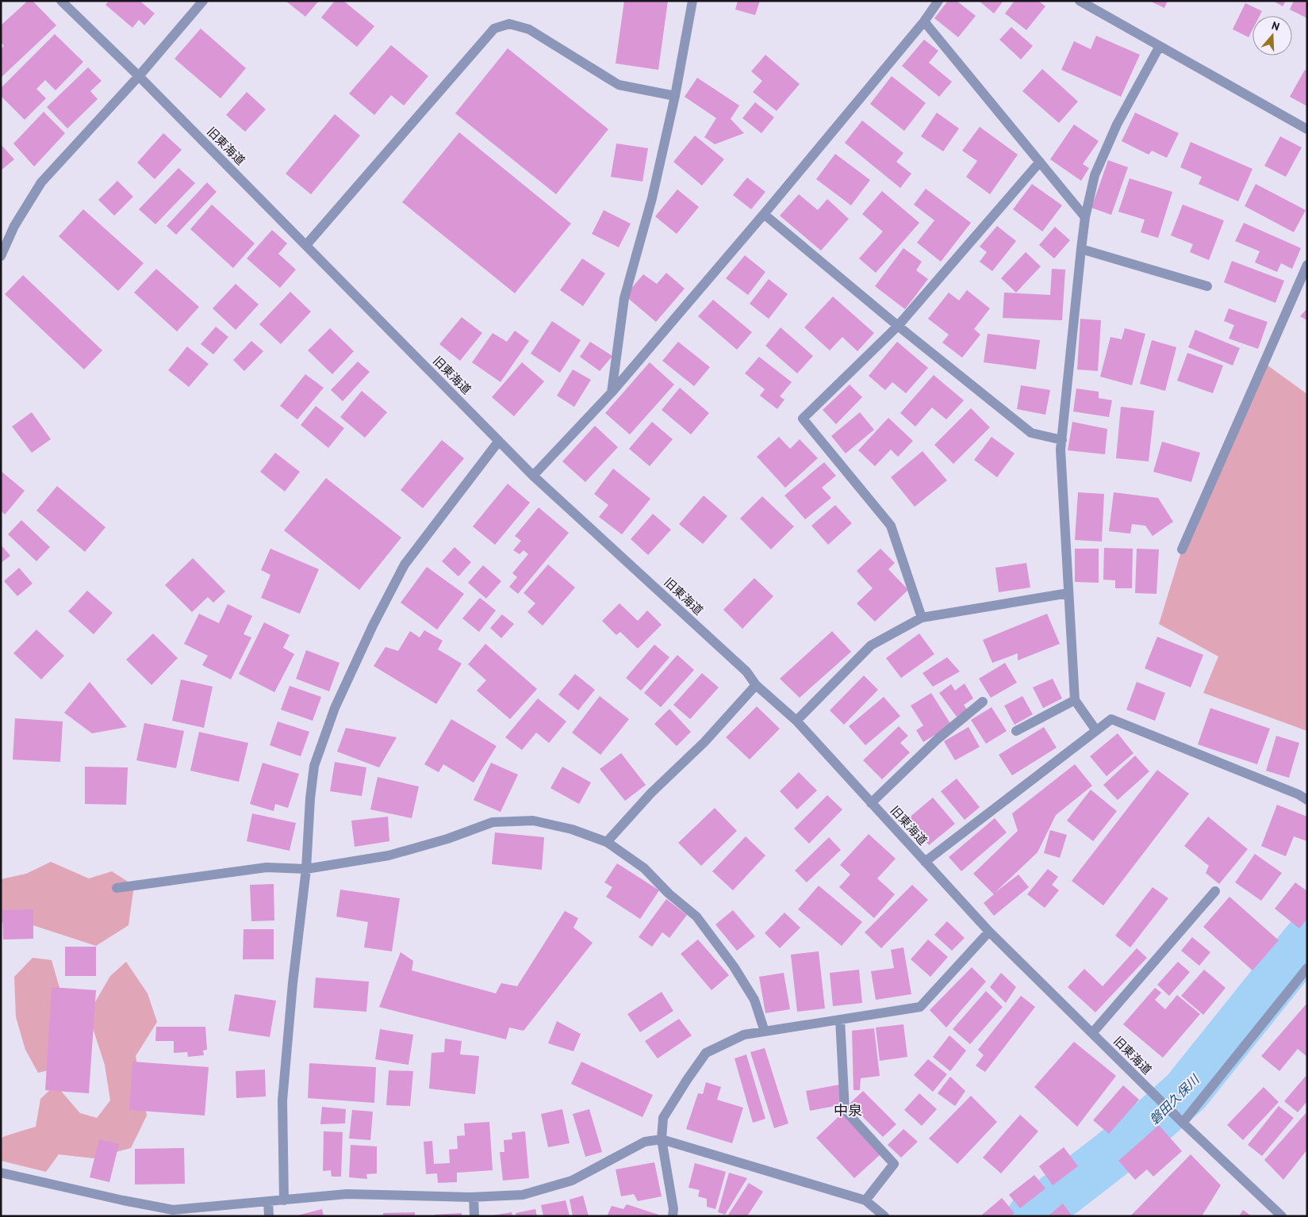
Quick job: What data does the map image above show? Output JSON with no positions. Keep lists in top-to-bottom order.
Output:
{
  "streets": {
    "street": ["旧東海道"]
  },
  "districts": ["中泉"],
  "water": ["磐田久保川"],
  "north": "top"
}
